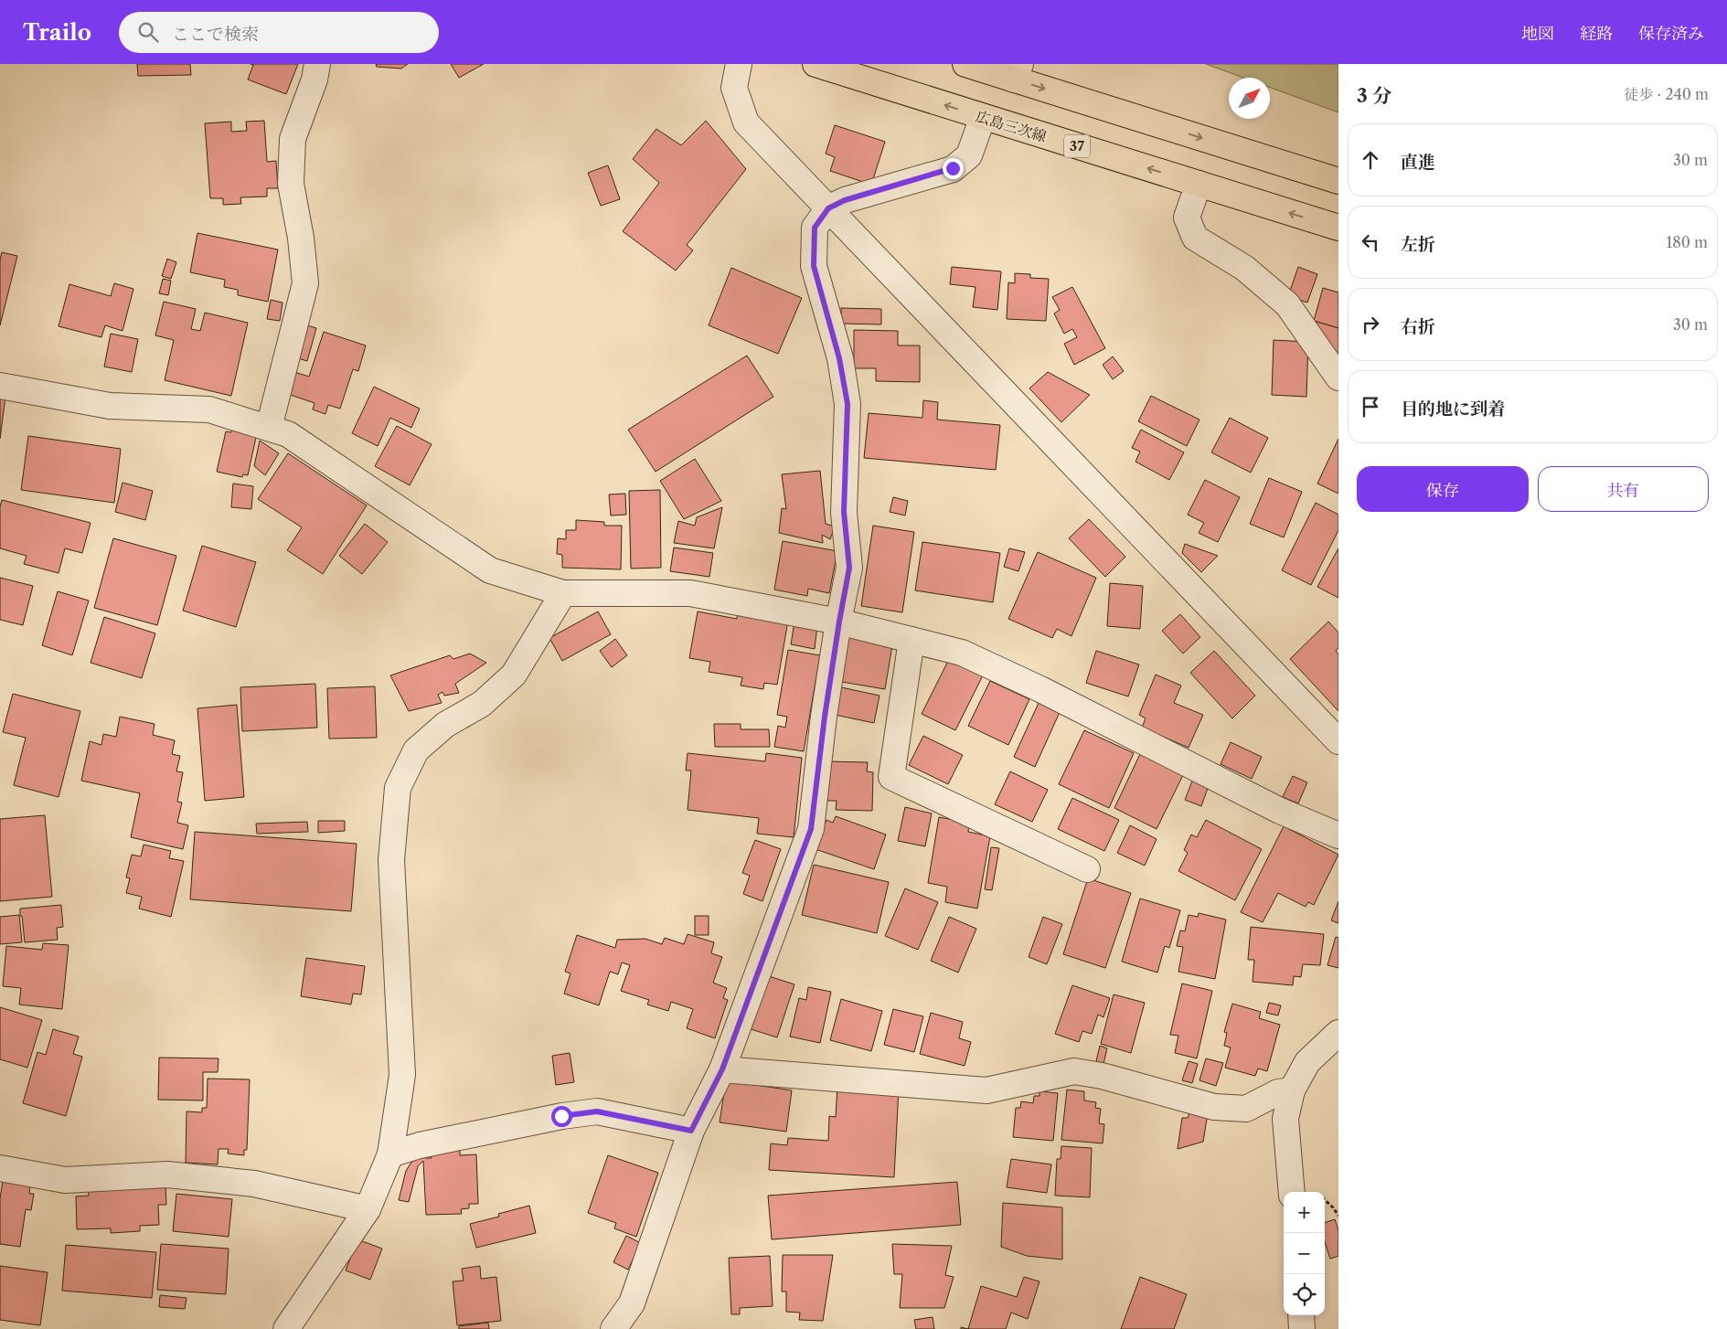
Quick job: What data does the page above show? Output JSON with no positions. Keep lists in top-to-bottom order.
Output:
{
  "streets": {
    "main road": ["広島三次線", "37"]
  },
  "north": "top right",
  "page": {
    "header": "Trailo",
    "search": "ここで検索",
    "nav": ["地図", "経路", "保存済み"],
    "heading": ["3 分", "徒歩 · 240 m"],
    "list": [
      ["直進", "30 m"],
      ["左折", "180 m"],
      ["右折", "30 m"],
      "目的地に到着"
    ],
    "buttons": ["保存", "共有"],
    "map_buttons": ["+", "−"]
  }
}
